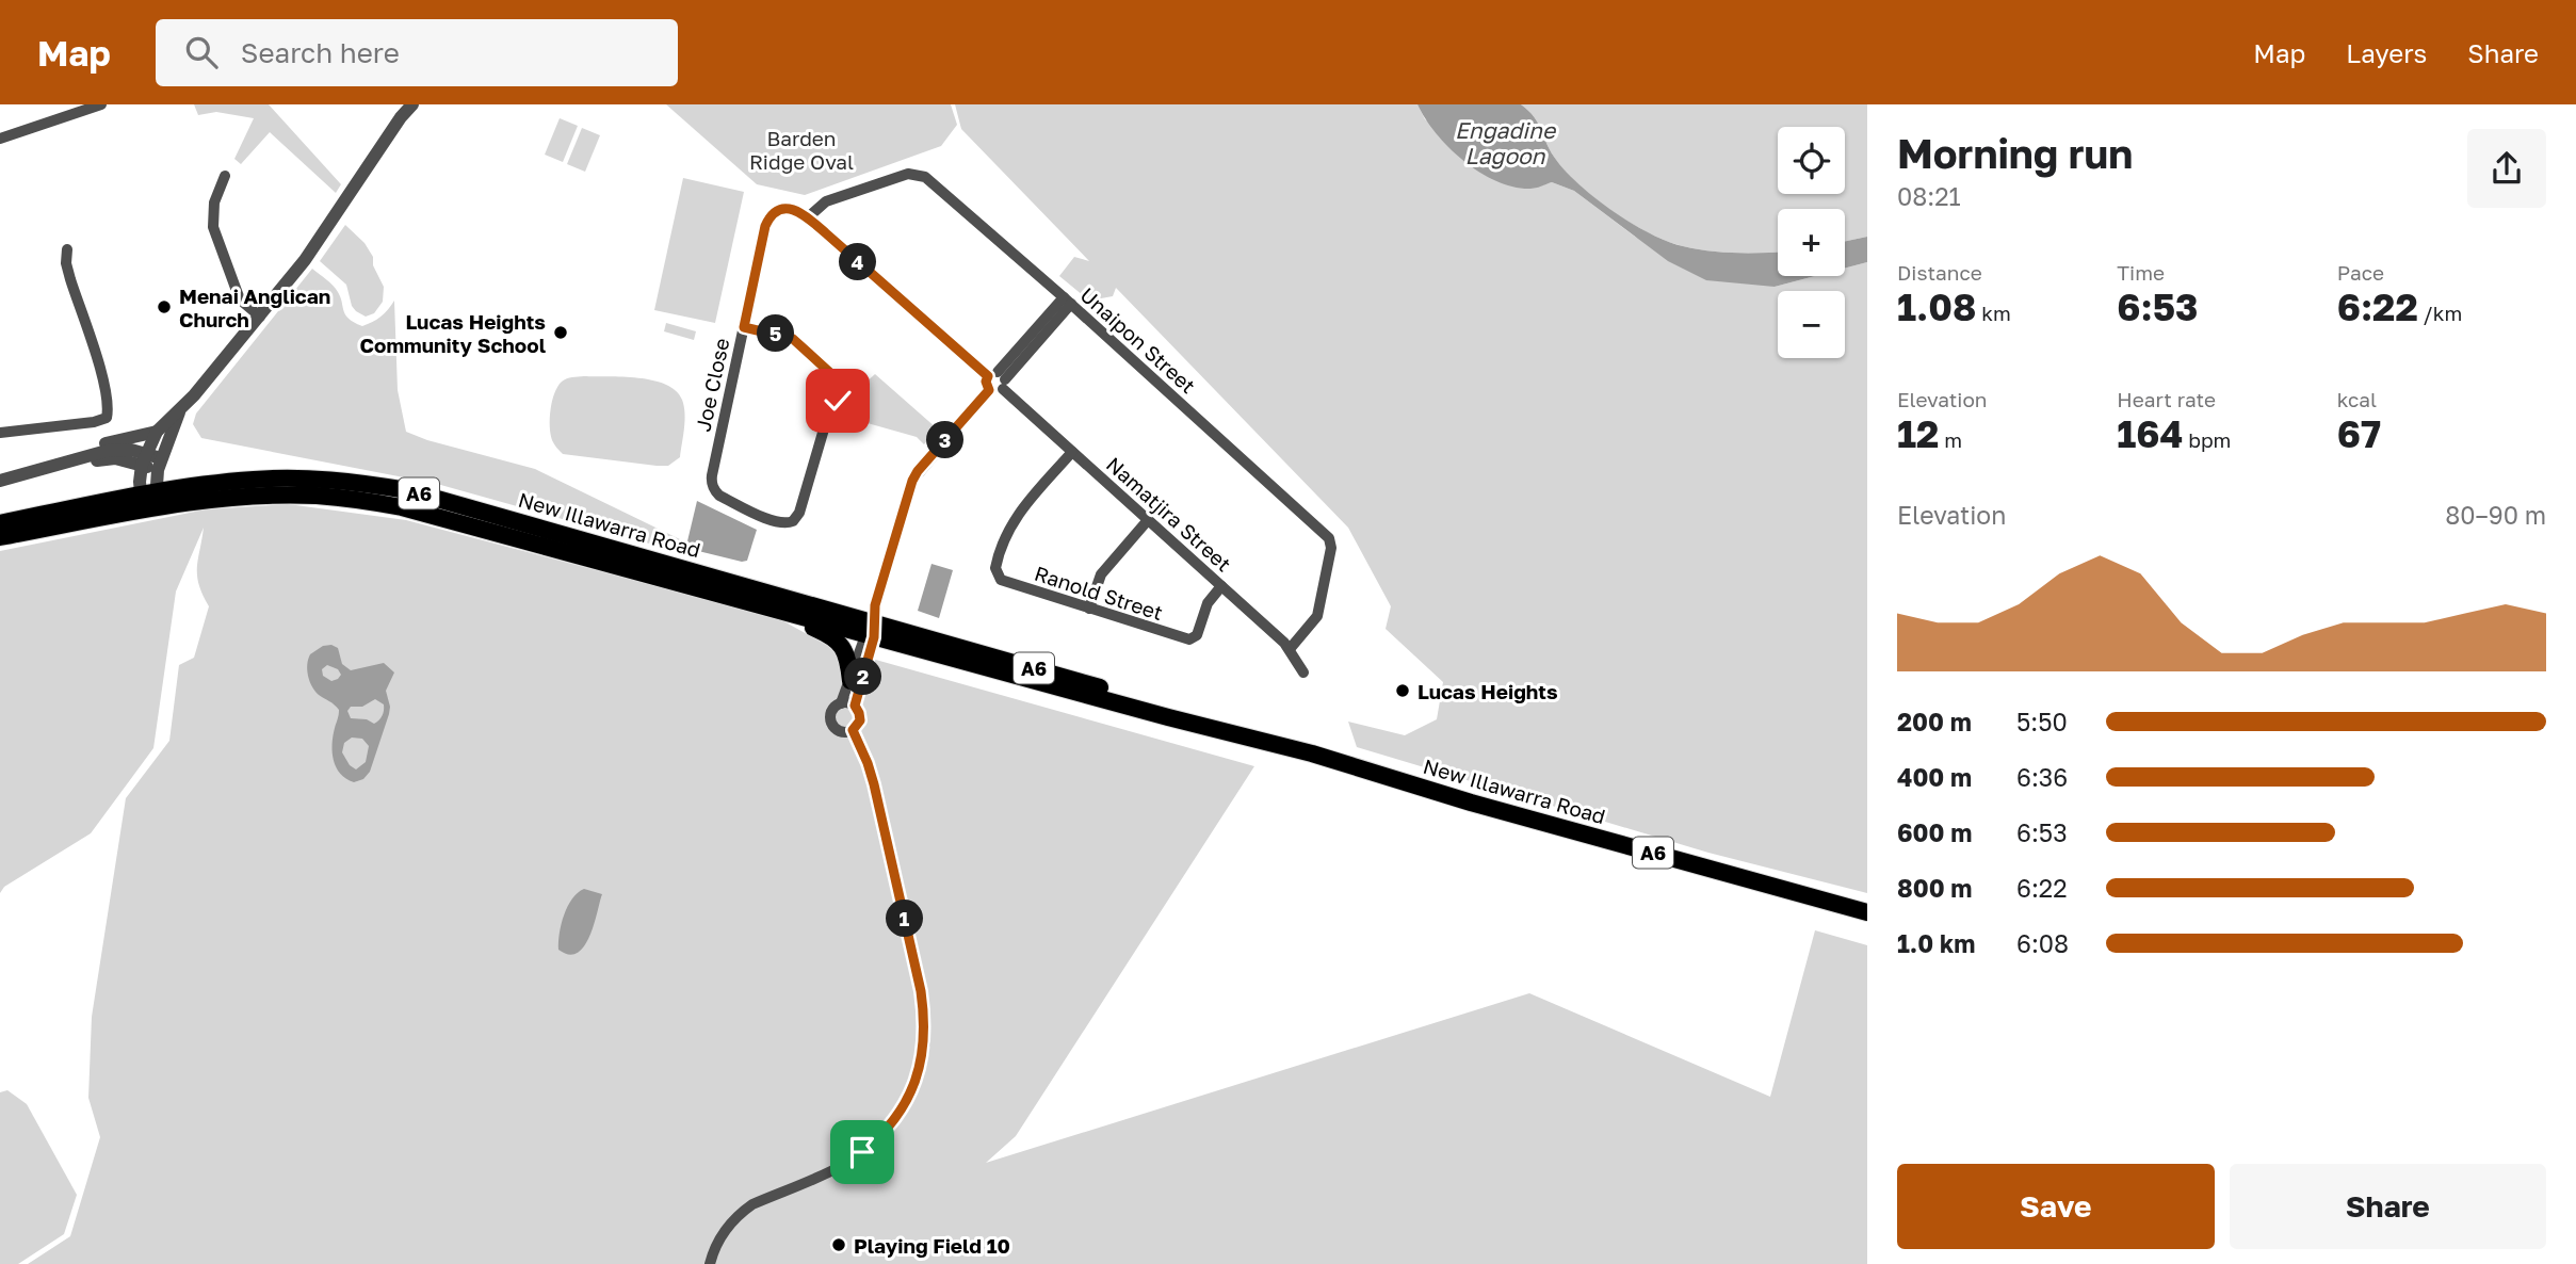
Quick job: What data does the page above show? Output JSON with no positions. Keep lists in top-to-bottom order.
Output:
{
  "streets": {
    "highway": ["A6", "New Illawarra Road"],
    "street": [
      "Unaipon Street",
      "Joe Close",
      "Namatjira Street",
      "Ranold Street"
    ]
  },
  "crossings": [
    ["Unaipon Street", "Namatjira Street"],
    ["Joe Close", "Namatjira Street"],
    ["Namatjira Street", "Ranold Street"]
  ],
  "water": ["Engadine Lagoon"],
  "parks": ["Barden Ridge Oval"],
  "places": [
    "Menai Anglican Church",
    "Lucas Heights Community School",
    "Lucas Heights",
    "Playing Field 10"
  ],
  "page": {
    "header": "Map",
    "search": "Search here",
    "nav": ["Map", "Layers", "Share"],
    "heading": ["Morning run", "08:21"],
    "map_buttons": ["+", "−"],
    "stats": [
      ["Distance", "1.08 km"],
      ["Time", "6:53"],
      ["Pace", "6:22 /km"],
      ["Elevation", "12 m"],
      ["Heart rate", "164 bpm"],
      ["kcal", "67"]
    ],
    "pins": [
      "4",
      "5",
      "3",
      "2",
      "1"
    ],
    "chart": ["Elevation", "80–90 m"],
    "list": [
      {
        "name": "200 m",
        "note": "5:50"
      },
      {
        "name": "400 m",
        "note": "6:36"
      },
      {
        "name": "600 m",
        "note": "6:53"
      },
      {
        "name": "800 m",
        "note": "6:22"
      },
      {
        "name": "1.0 km",
        "note": "6:08"
      }
    ],
    "buttons": ["Save", "Share"]
  }
}
